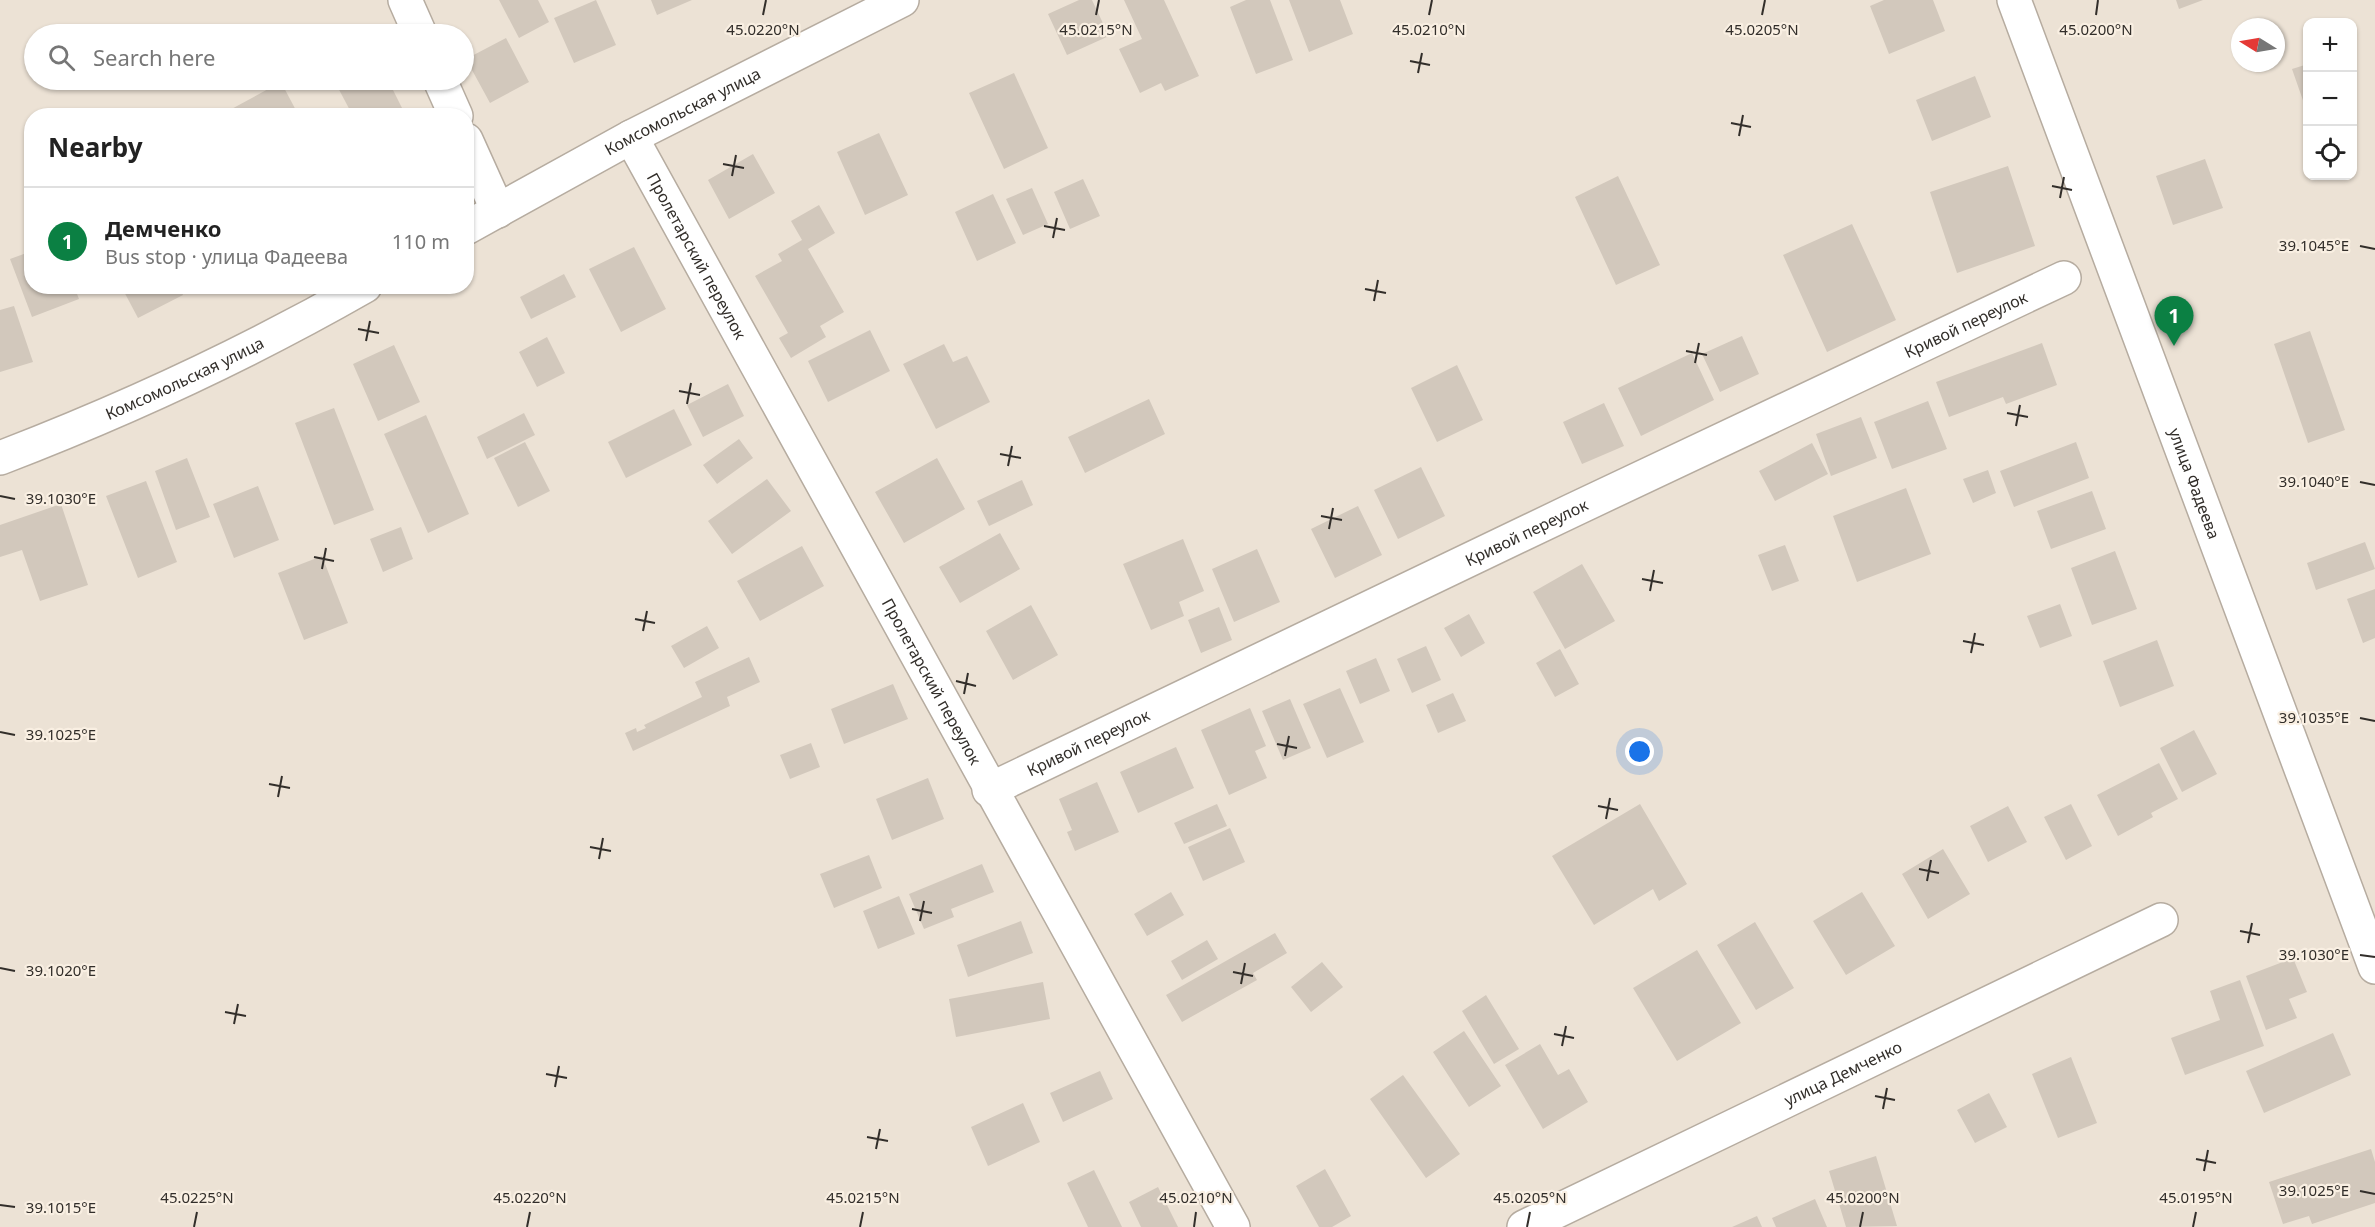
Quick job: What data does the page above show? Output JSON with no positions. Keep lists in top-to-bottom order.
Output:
{
  "streets": {
    "street": [
      "Комсомольская улица",
      "Пролетарский переулок",
      "Кривой переулок",
      "улица Фадеева",
      "улица Демченко"
    ]
  },
  "crossings": [
    ["Комсомольская улица", "Пролетарский переулок"],
    ["Пролетарский переулок", "Кривой переулок"]
  ],
  "north": "left",
  "page": {
    "map_buttons": ["+", "−"],
    "search": "Search here",
    "heading": "Nearby",
    "list": [
      {
        "mark": "1",
        "name": "Демченко",
        "note": "Bus stop · улица Фадеева",
        "value": "110 m"
      }
    ],
    "pins": "1"
  },
  "coordinates": [
    "45.0220°N",
    "45.0215°N",
    "45.0210°N",
    "45.0205°N",
    "45.0200°N",
    "39.1045°E",
    "39.1040°E",
    "39.1030°E",
    "39.1035°E",
    "39.1025°E",
    "39.1020°E",
    "45.0225°N",
    "45.0195°N",
    "39.1015°E"
  ]
}
